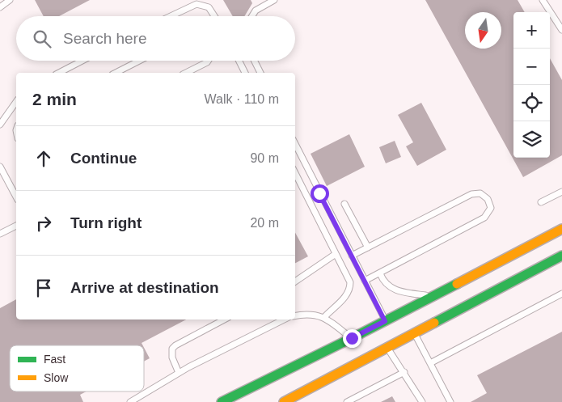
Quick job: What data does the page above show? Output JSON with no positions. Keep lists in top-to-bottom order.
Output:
{
  "legend": ["Fast", "Slow"],
  "north": "bottom",
  "page": {
    "map_buttons": ["+", "−"],
    "search": "Search here",
    "heading": ["2 min", "Walk · 110 m"],
    "list": [
      ["Continue", "90 m"],
      ["Turn right", "20 m"],
      "Arrive at destination"
    ]
  }
}
